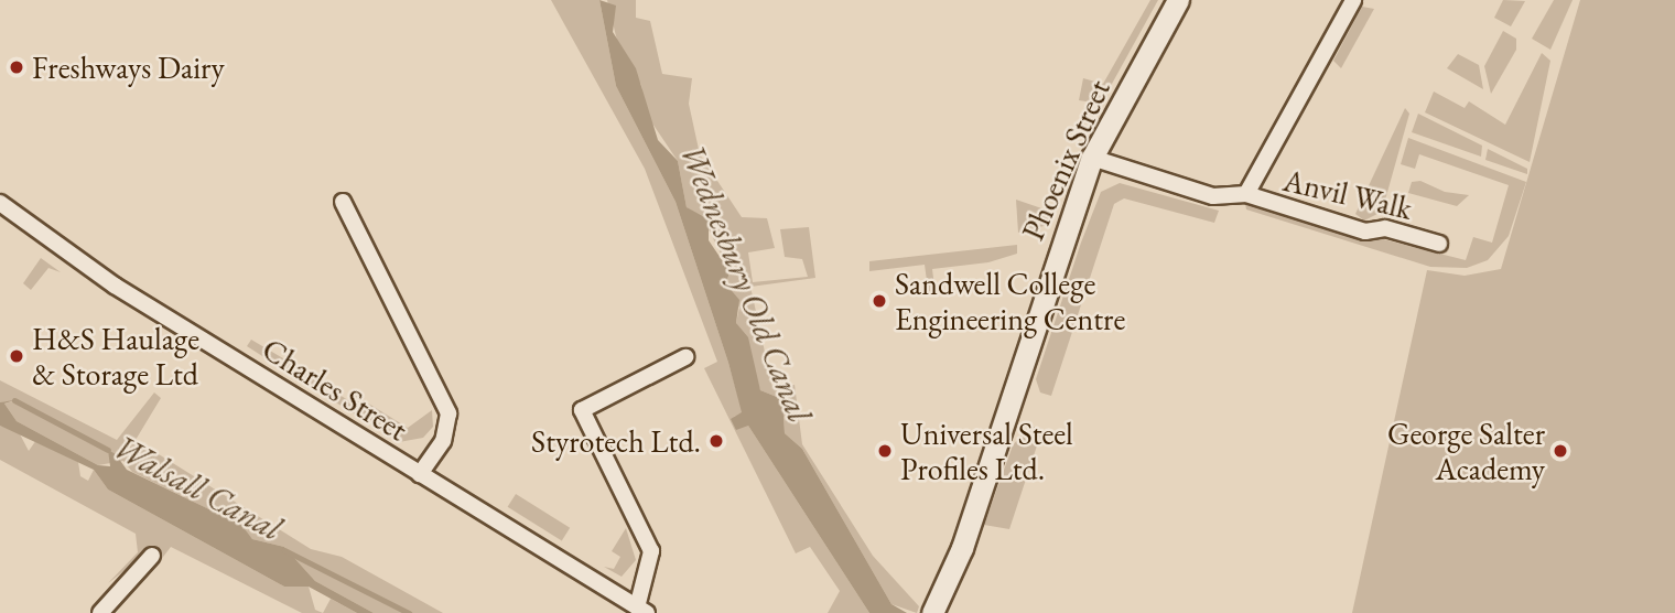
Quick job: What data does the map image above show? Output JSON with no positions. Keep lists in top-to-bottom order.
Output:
{
  "streets": {
    "main road": ["Phoenix Street"],
    "street": ["Anvil Walk", "Charles Street"]
  },
  "crossings": [
    ["Phoenix Street", "Anvil Walk"]
  ],
  "water": ["Wednesbury Old Canal", "Walsall Canal"],
  "places": [
    "Freshways Dairy",
    "Sandwell College Engineering Centre",
    "H&S Haulage & Storage Ltd",
    "Styrotech Ltd.",
    "Universal Steel Profiles Ltd.",
    "George Salter Academy"
  ]
}
